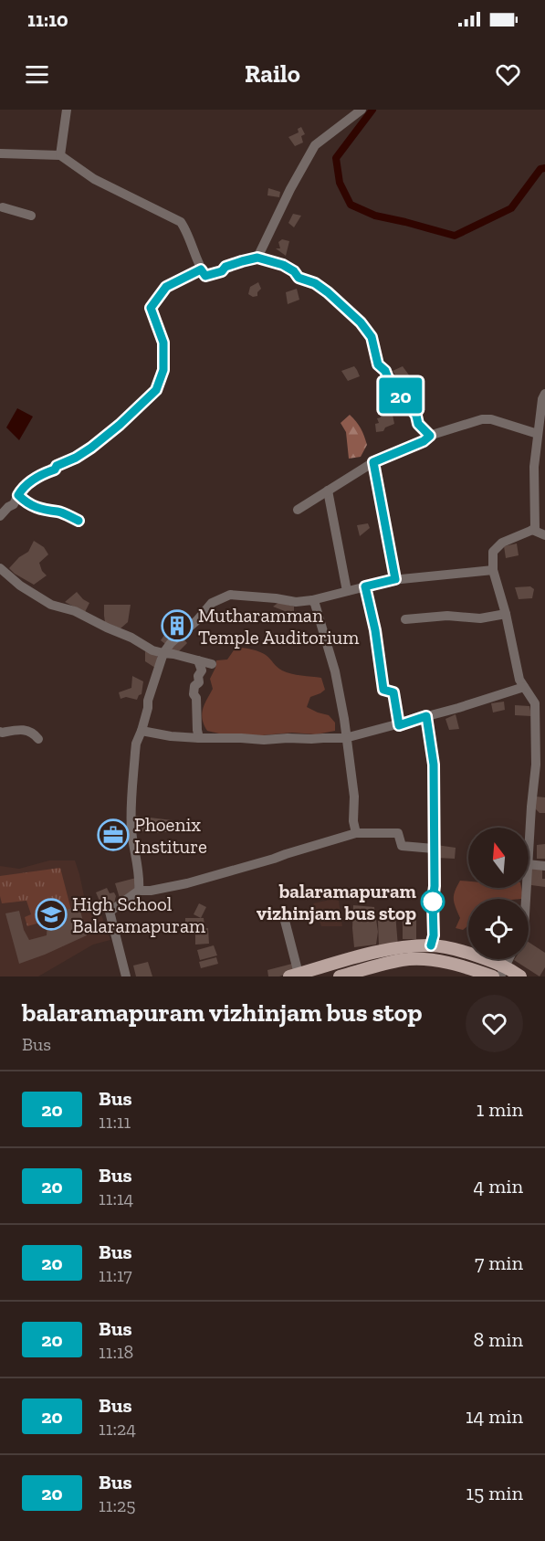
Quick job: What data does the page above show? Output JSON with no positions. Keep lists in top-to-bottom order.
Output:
{
  "places": {
    "building": ["Mutharamman Temple Auditorium"],
    "office": ["Phoenix Institure"],
    "other": ["balaramapuram vizhinjam bus stop"],
    "school or university": ["High School Balaramapuram"]
  },
  "lines": ["bus line 20"],
  "north": "top",
  "page": {
    "status": "11:10",
    "header": "Railo",
    "on_map": "20",
    "heading": ["balaramapuram vizhinjam bus stop", "Bus"],
    "list": [
      {
        "mark": "20",
        "name": "Bus",
        "note": "11:11",
        "value": "1 min"
      },
      {
        "mark": "20",
        "name": "Bus",
        "note": "11:14",
        "value": "4 min"
      },
      {
        "mark": "20",
        "name": "Bus",
        "note": "11:17",
        "value": "7 min"
      },
      {
        "mark": "20",
        "name": "Bus",
        "note": "11:18",
        "value": "8 min"
      },
      {
        "mark": "20",
        "name": "Bus",
        "note": "11:24",
        "value": "14 min"
      },
      {
        "mark": "20",
        "name": "Bus",
        "note": "11:25",
        "value": "15 min"
      }
    ]
  }
}
